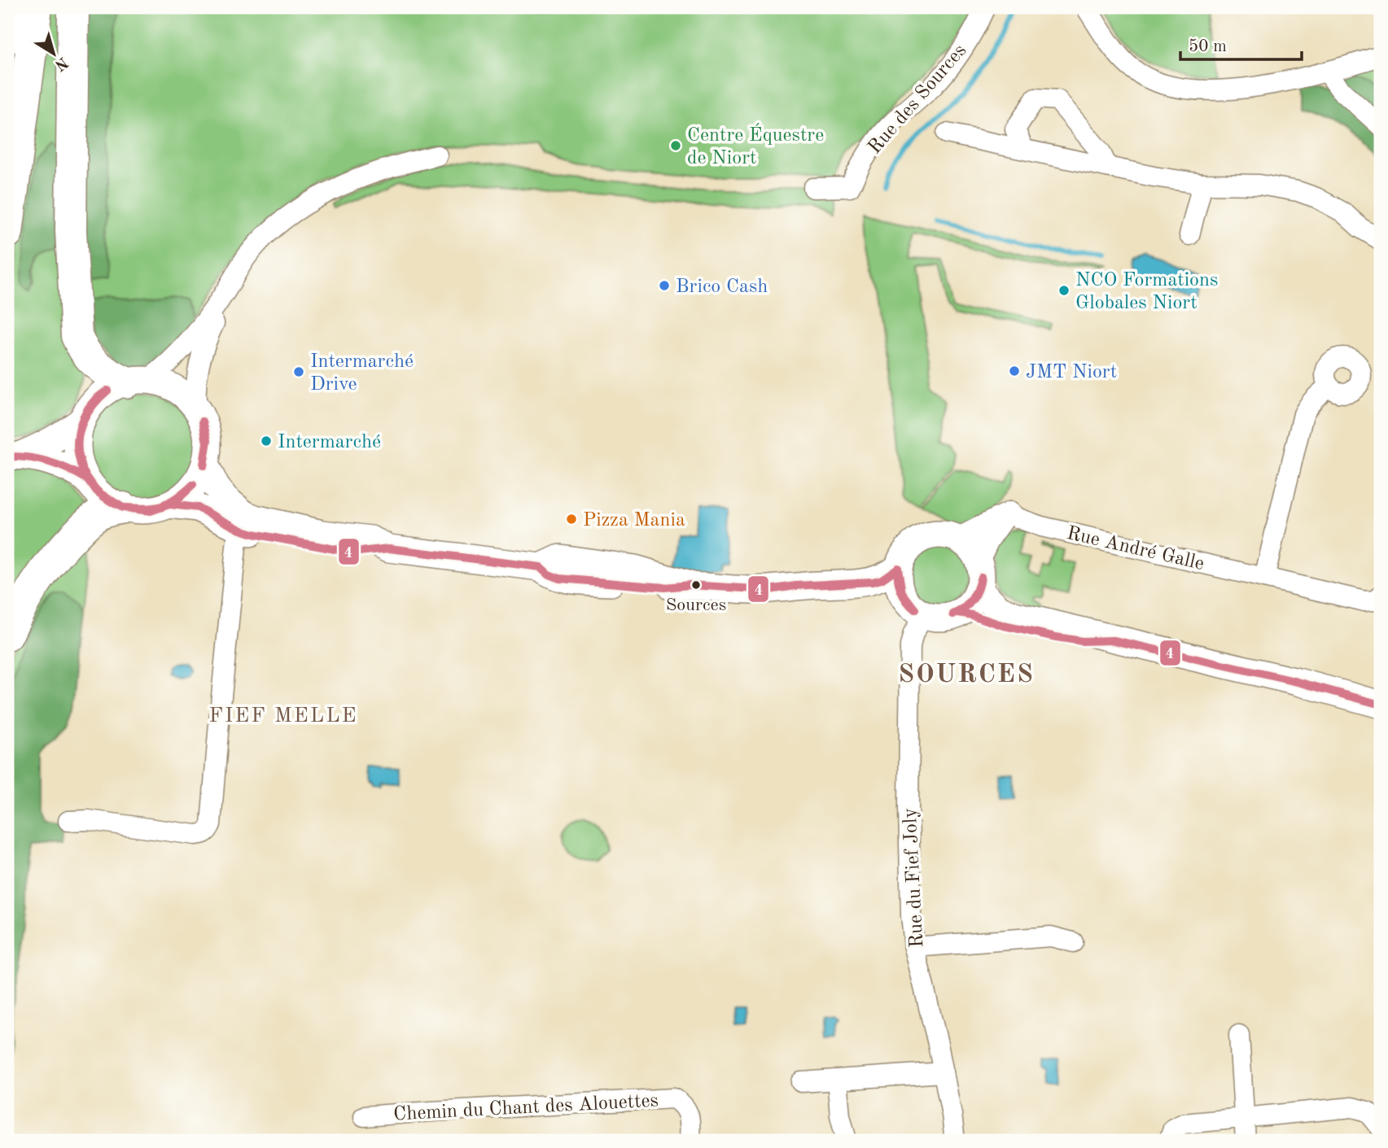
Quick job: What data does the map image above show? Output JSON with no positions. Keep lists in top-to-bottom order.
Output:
{
  "streets": {
    "street": [
      "Rue des Sources",
      "Rue André Galle",
      "Rue du Fief Joly",
      "Chemin du Chant des Alouettes"
    ]
  },
  "districts": ["SOURCES", "FIEF MELLE"],
  "places": [
    "Centre Équestre de Niort",
    "Brico Cash",
    "NCO Formations Globales Niort",
    "JMT Niort",
    "Intermarché Drive",
    "Intermarché",
    "Pizza Mania",
    "Sources"
  ],
  "lines": ["transit line 4"],
  "scale_bar": "50 m",
  "north": "bottom right"
}
